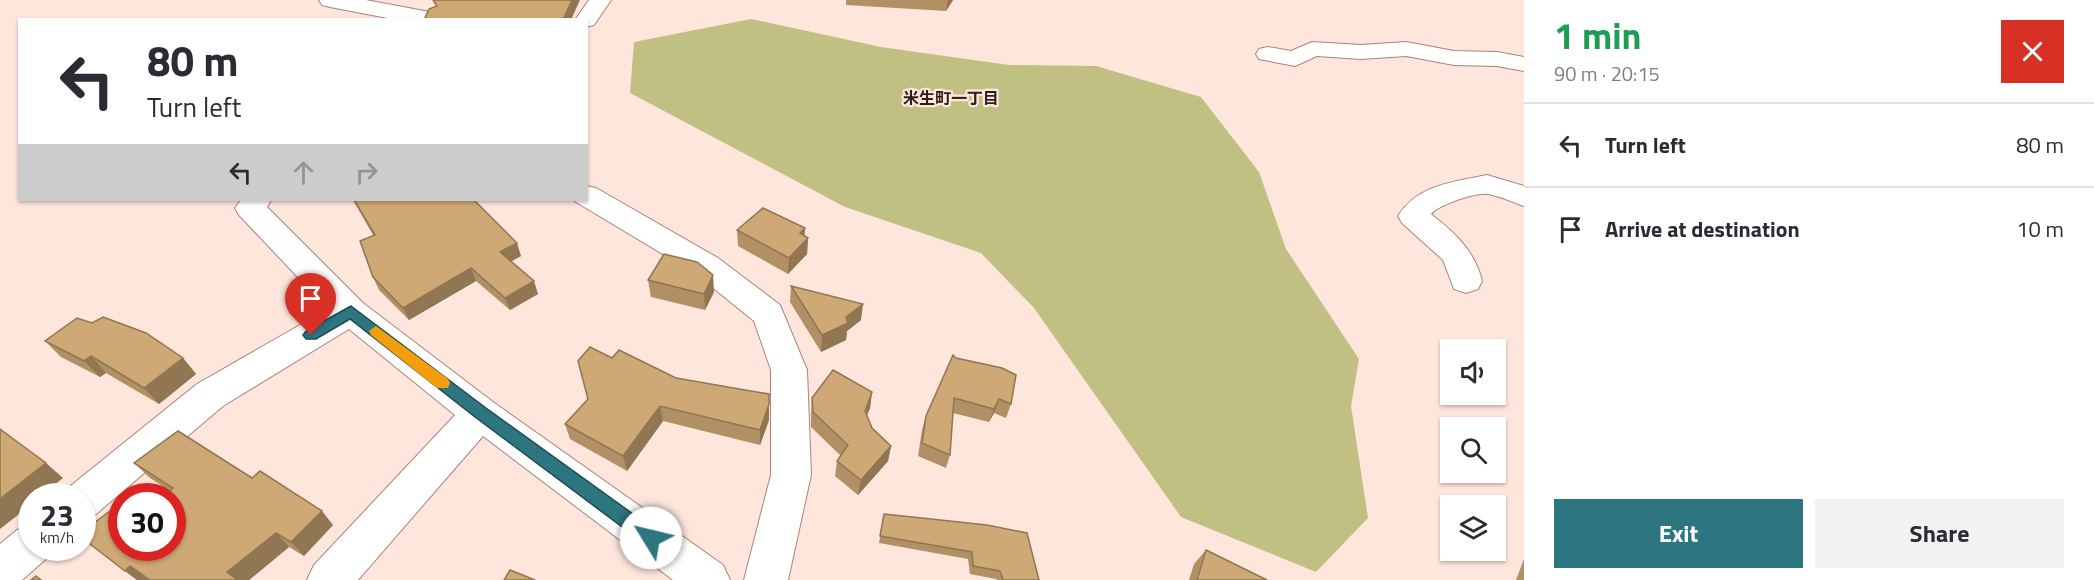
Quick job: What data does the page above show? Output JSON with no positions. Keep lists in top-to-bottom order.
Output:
{
  "districts": ["米生町一丁目"],
  "page": {
    "heading": ["1 min", "90 m · 20:15"],
    "turn": ["80 m", "Turn left"],
    "list": [
      {
        "name": "Turn left",
        "value": "80 m"
      },
      {
        "name": "Arrive at destination",
        "value": "10 m"
      }
    ],
    "speed": "23 km/h",
    "limit": "30",
    "buttons": ["Exit", "Share"]
  }
}
